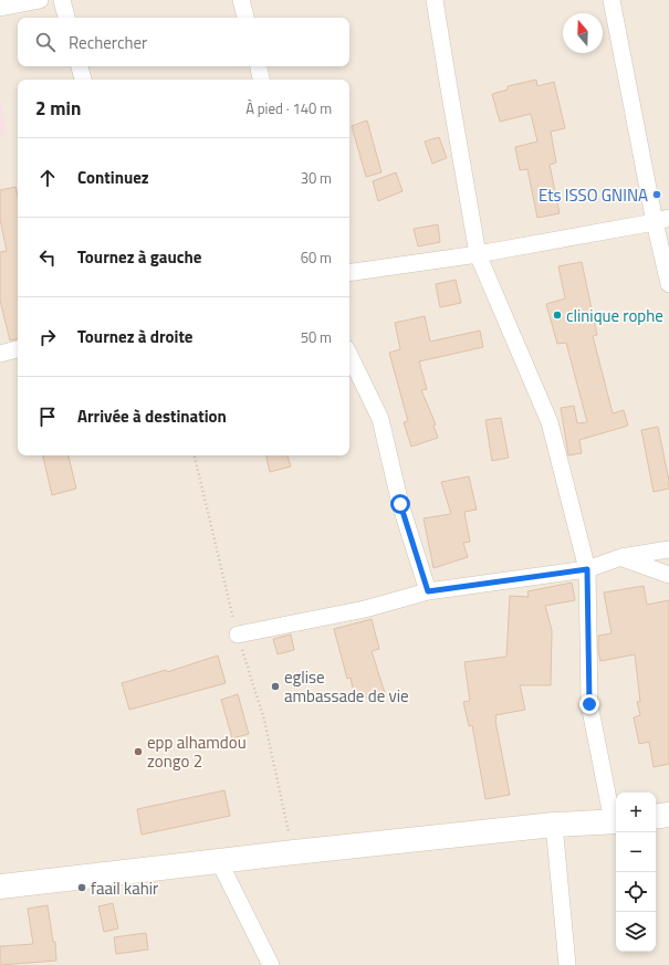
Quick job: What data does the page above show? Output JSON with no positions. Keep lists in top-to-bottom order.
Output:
{
  "places": [
    "Ets ISSO GNINA",
    "clinique rophe",
    "eglise ambassade de vie",
    "epp alhamdou zongo 2",
    "faail kahir"
  ],
  "north": "top",
  "page": {
    "search": "Rechercher",
    "heading": ["2 min", "À pied · 140 m"],
    "list": [
      ["Continuez", "30 m"],
      ["Tournez à gauche", "60 m"],
      ["Tournez à droite", "50 m"],
      "Arrivée à destination"
    ],
    "map_buttons": ["+", "−"]
  }
}
